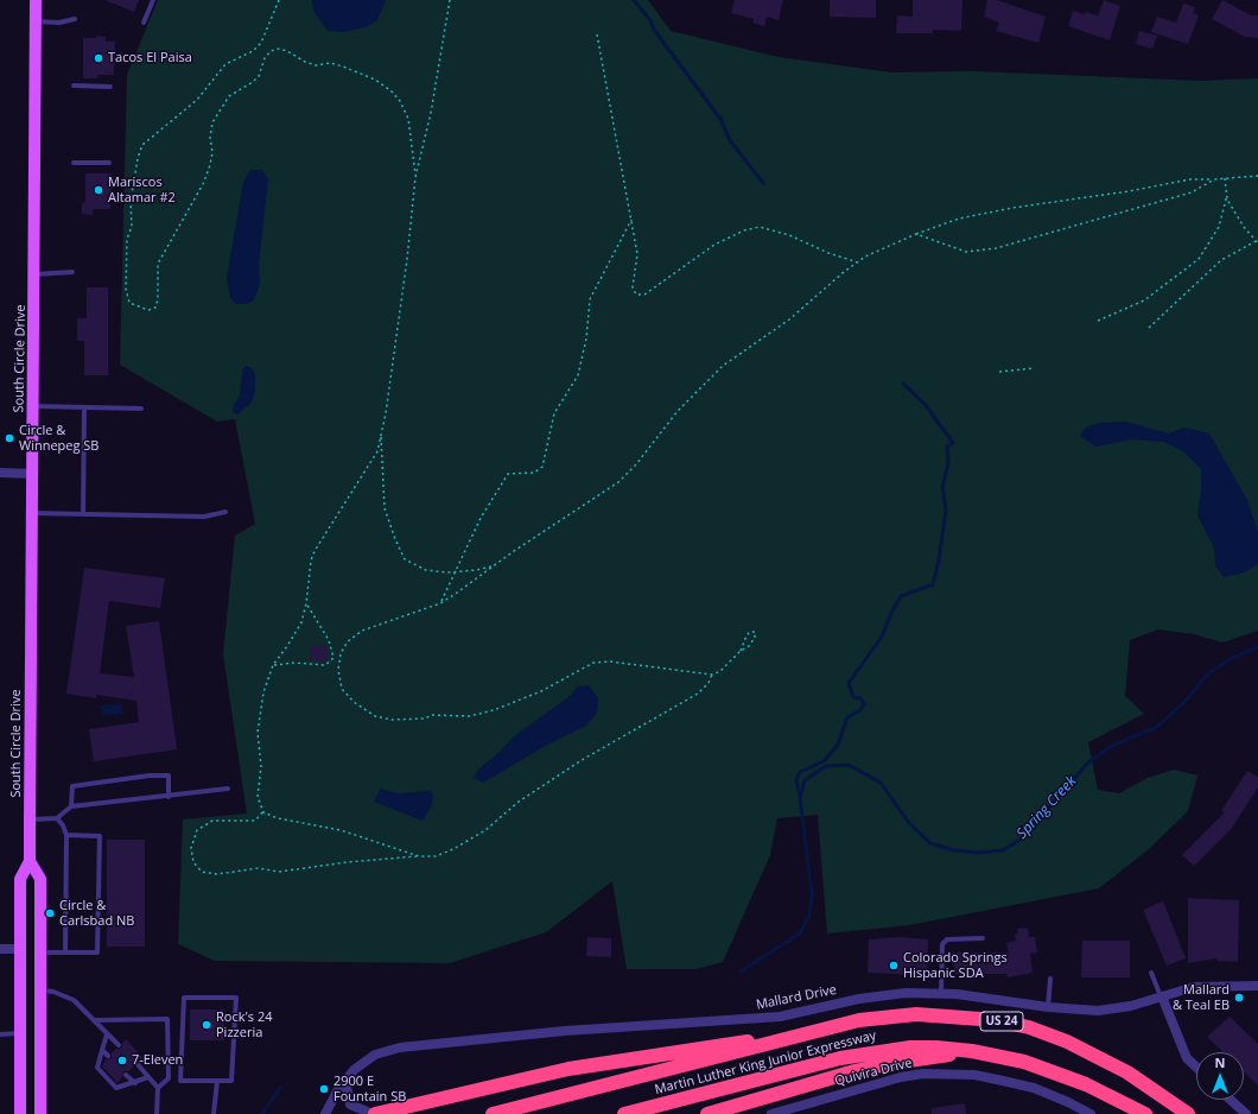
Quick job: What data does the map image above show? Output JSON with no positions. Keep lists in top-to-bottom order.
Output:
{
  "streets": {
    "highway": ["US 24", "Martin Luther King Junior Expressway"],
    "main road": ["South Circle Drive"],
    "street": ["Mallard Drive", "Quivira Drive"]
  },
  "crossings": [
    ["US 24", "Martin Luther King Junior Expressway"]
  ],
  "water": ["Spring Creek"],
  "places": [
    "Tacos El Paisa",
    "Mariscos Altamar #2",
    "Circle & Winnepeg SB",
    "Circle & Carlsbad NB",
    "Colorado Springs Hispanic SDA",
    "Mallard & Teal EB",
    "Rock's 24 Pizzeria",
    "7-Eleven",
    "2900 E Fountain SB"
  ],
  "north": "top"
}
